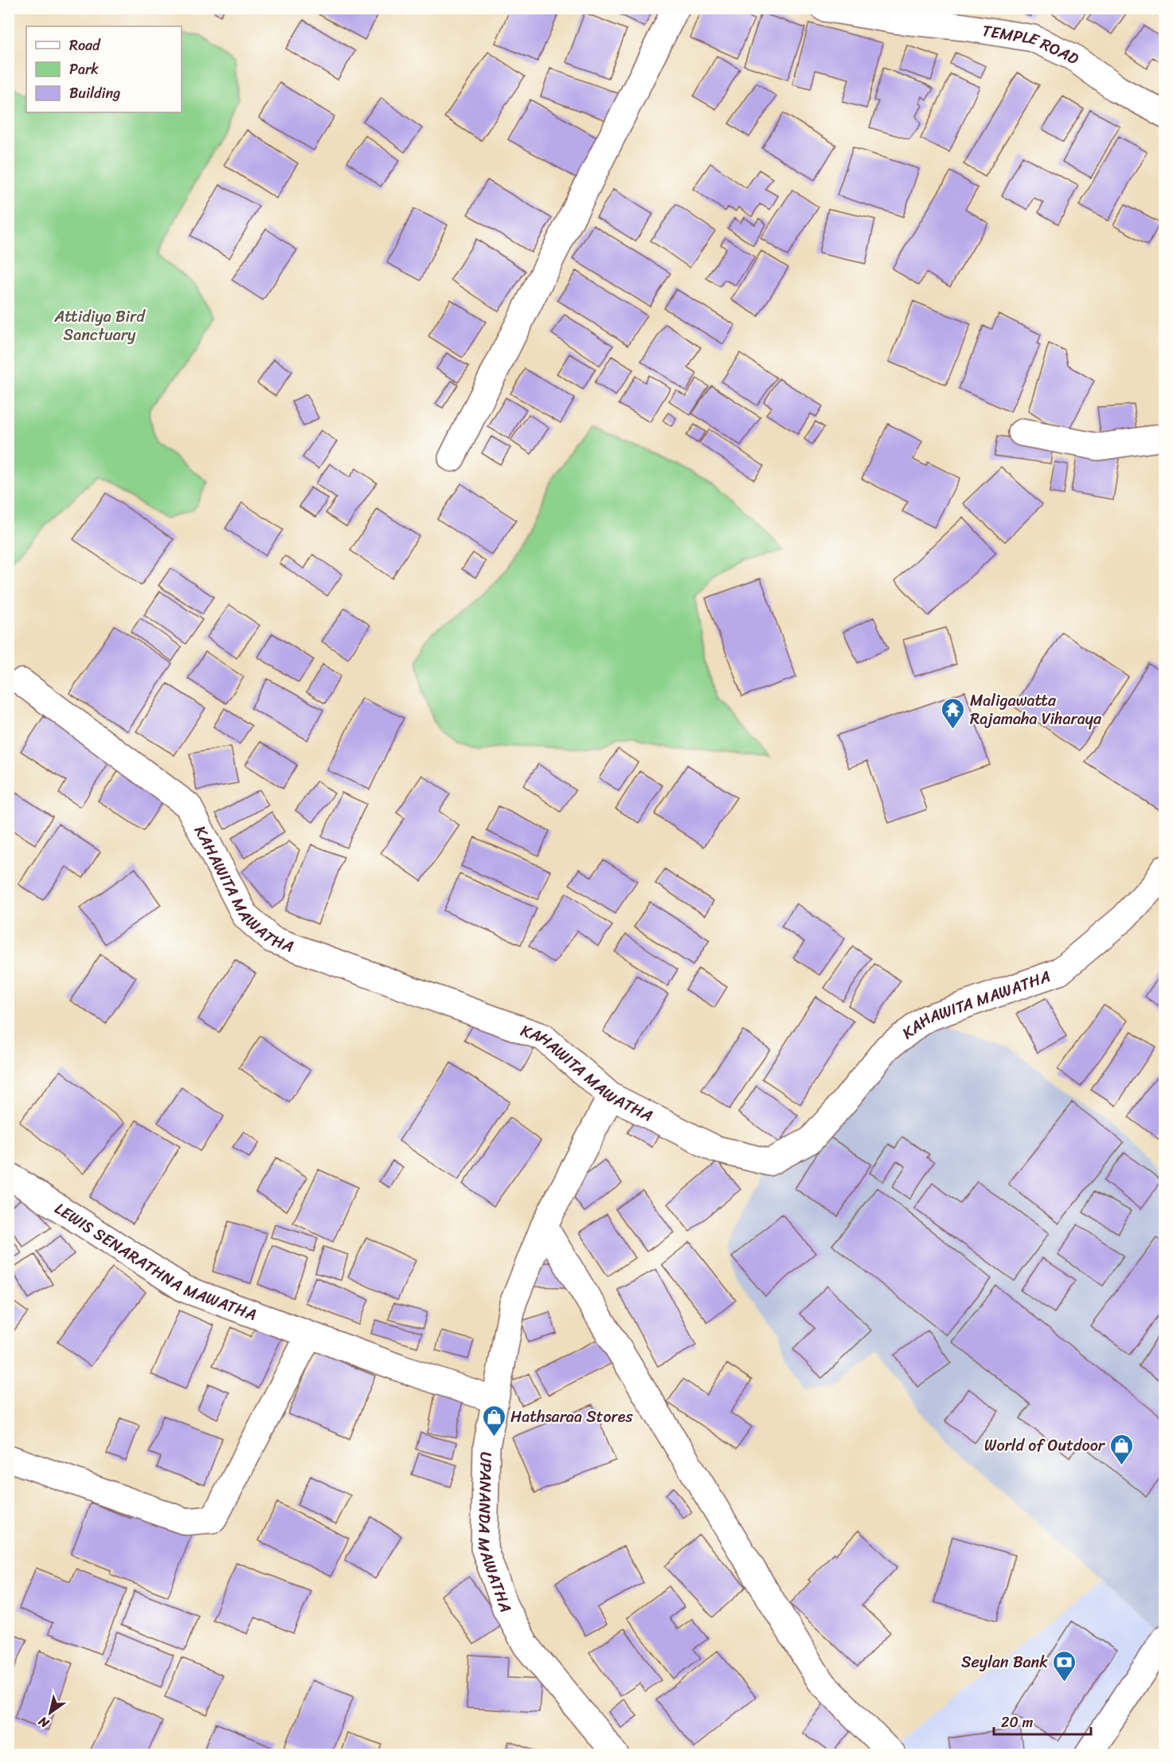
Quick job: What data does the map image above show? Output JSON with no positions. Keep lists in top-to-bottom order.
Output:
{
  "streets": {
    "street": [
      "TEMPLE ROAD",
      "KAHAWITA MAWATHA",
      "LEWIS SENARATHNA MAWATHA",
      "UPANANDA MAWATHA"
    ]
  },
  "crossings": [
    ["KAHAWITA MAWATHA", "UPANANDA MAWATHA"],
    ["LEWIS SENARATHNA MAWATHA", "UPANANDA MAWATHA"]
  ],
  "parks": ["Attidiya Bird Sanctuary"],
  "places": {
    "temple": ["Maligawatta Rajamaha Viharaya"],
    "shop": ["Hathsaraa Stores", "World of Outdoor"],
    "bank": ["Seylan Bank"]
  },
  "legend": ["Road", "Park", "Building"],
  "scale_bar": "20 m",
  "north": "bottom left"
}
